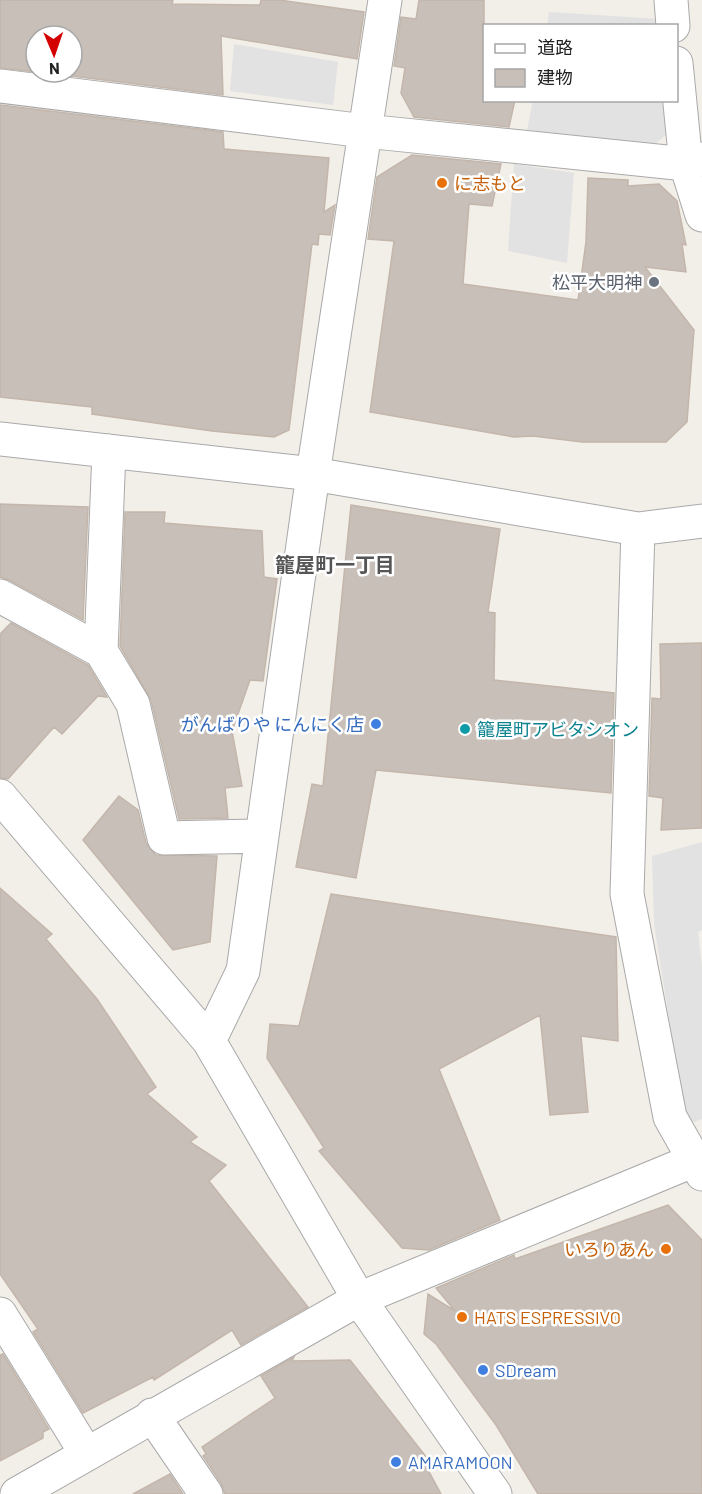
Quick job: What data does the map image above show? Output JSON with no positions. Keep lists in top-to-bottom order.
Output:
{
  "districts": ["籠屋町一丁目"],
  "places": [
    "に志もと",
    "松平大明神",
    "がんばりや にんにく店",
    "籠屋町アビタシオン",
    "いろりあん",
    "HATS ESPRESSIVO",
    "SDream",
    "AMARAMOON"
  ],
  "legend": ["道路", "建物"],
  "north": "bottom"
}
